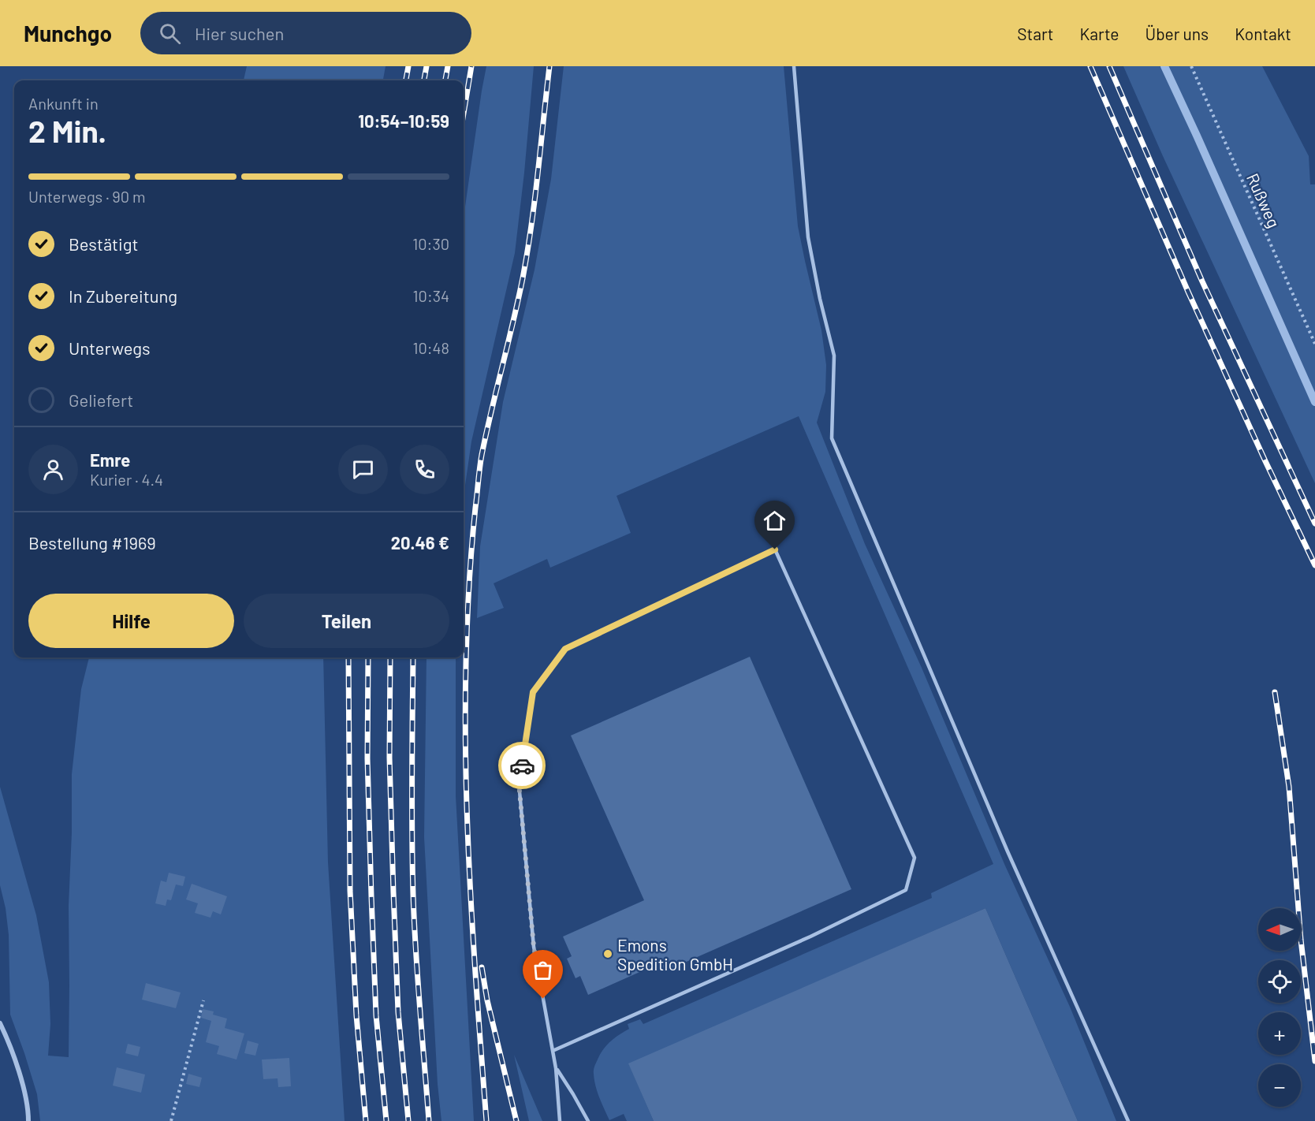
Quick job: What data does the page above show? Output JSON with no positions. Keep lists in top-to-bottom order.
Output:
{
  "streets": {
    "path": ["Rußweg"]
  },
  "places": ["Emons Spedition GmbH"],
  "north": "left",
  "page": {
    "header": "Munchgo",
    "search": "Hier suchen",
    "nav": [
      "Start",
      "Karte",
      "Über uns",
      "Kontakt"
    ],
    "heading": ["2 Min.", "Ankunft in", "10:54–10:59"],
    "panel": [
      "Emre",
      "Kurier · 4.4",
      "Bestellung #1969",
      "20.46 €"
    ],
    "bar": "Unterwegs · 90 m",
    "list": [
      ["Bestätigt", "10:30"],
      ["In Zubereitung", "10:34"],
      ["Unterwegs", "10:48"],
      "Geliefert"
    ],
    "buttons": ["Hilfe", "Teilen"],
    "map_buttons": ["+", "−"]
  }
}
